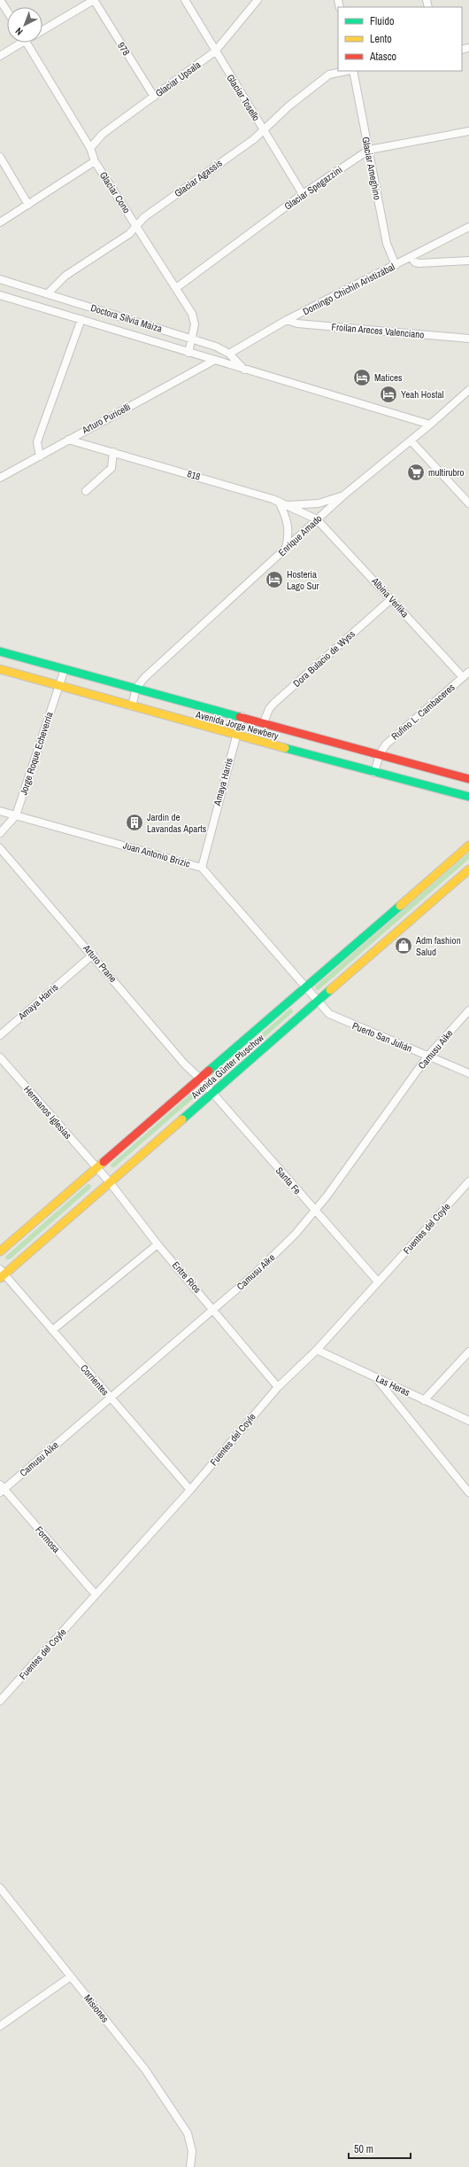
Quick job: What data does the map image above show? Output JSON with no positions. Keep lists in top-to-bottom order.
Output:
{
  "streets": {
    "street": [
      "978",
      "Glaciar Upsala",
      "Glaciar Tosello",
      "Glaciar Ameghino",
      "Glaciar Agassis",
      "Glaciar Spegazzini",
      "Glaciar Cono",
      "Domingo Chichín Aristizábal",
      "Doctora Silvia Maiza",
      "Froilan Areces Valenciano",
      "Arturo Puricelli",
      "818",
      "Enrique Amado",
      "Albina Verlika",
      "Dora Bulacio de Wyss",
      "Rufino L. Cambaceres",
      "Avenida Jorge Newbery",
      "Jorge Roque Echeverría",
      "Amaya Harris",
      "Juan Antonio Brizic",
      "Arturo Prane",
      "Puerto San Julián",
      "Camusu Aike",
      "Avenida Günter Pluschow",
      "Hermanos Iglesias",
      "Santa Fe",
      "Fuentes del Coyle",
      "Entre Ríos",
      "Corrientes",
      "Las Heras",
      "Formosa",
      "Misiones"
    ]
  },
  "crossings": [
    ["978", "Glaciar Upsala"],
    ["Glaciar Upsala", "Glaciar Tosello"],
    ["Glaciar Upsala", "Glaciar Cono"],
    ["Glaciar Tosello", "Glaciar Agassis"],
    ["Glaciar Tosello", "Glaciar Spegazzini"],
    ["Glaciar Ameghino", "Glaciar Spegazzini"],
    ["Glaciar Ameghino", "Domingo Chichín Aristizábal"],
    ["Glaciar Agassis", "Glaciar Cono"],
    ["Glaciar Agassis", "Doctora Silvia Maiza"],
    ["Glaciar Spegazzini", "Glaciar Cono"],
    ["Glaciar Cono", "Doctora Silvia Maiza"],
    ["Domingo Chichín Aristizábal", "Doctora Silvia Maiza"],
    ["Domingo Chichín Aristizábal", "Froilan Areces Valenciano"],
    ["Doctora Silvia Maiza", "Arturo Puricelli"],
    ["Doctora Silvia Maiza", "Enrique Amado"],
    ["Arturo Puricelli", "818"],
    ["818", "Enrique Amado"],
    ["818", "Albina Verlika"],
    ["Enrique Amado", "Albina Verlika"],
    ["Enrique Amado", "Avenida Jorge Newbery"],
    ["Albina Verlika", "Dora Bulacio de Wyss"],
    ["Albina Verlika", "Rufino L. Cambaceres"],
    ["Dora Bulacio de Wyss", "Avenida Jorge Newbery"],
    ["Rufino L. Cambaceres", "Avenida Jorge Newbery"],
    ["Avenida Jorge Newbery", "Jorge Roque Echeverría"],
    ["Avenida Jorge Newbery", "Amaya Harris"],
    ["Jorge Roque Echeverría", "Juan Antonio Brizic"],
    ["Amaya Harris", "Juan Antonio Brizic"],
    ["Amaya Harris", "Arturo Prane"],
    ["Juan Antonio Brizic", "Puerto San Julián"],
    ["Juan Antonio Brizic", "Avenida Günter Pluschow"],
    ["Arturo Prane", "Avenida Günter Pluschow"],
    ["Arturo Prane", "Santa Fe"],
    ["Puerto San Julián", "Camusu Aike"],
    ["Puerto San Julián", "Avenida Günter Pluschow"],
    ["Camusu Aike", "Santa Fe"],
    ["Camusu Aike", "Entre Ríos"],
    ["Camusu Aike", "Corrientes"],
    ["Camusu Aike", "Formosa"],
    ["Avenida Günter Pluschow", "Hermanos Iglesias"],
    ["Avenida Günter Pluschow", "Santa Fe"],
    ["Avenida Günter Pluschow", "Entre Ríos"],
    ["Avenida Günter Pluschow", "Corrientes"],
    ["Hermanos Iglesias", "Entre Ríos"],
    ["Santa Fe", "Fuentes del Coyle"],
    ["Fuentes del Coyle", "Entre Ríos"],
    ["Fuentes del Coyle", "Corrientes"],
    ["Fuentes del Coyle", "Las Heras"],
    ["Fuentes del Coyle", "Formosa"]
  ],
  "places": {
    "hotel": ["Matices", "Yeah Hostal", "Hosteria Lago Sur"],
    "supermarket": ["multirubro"],
    "building": ["Jardin de Lavandas Aparts"],
    "shop": ["Adm fashion Salud"]
  },
  "legend": ["Fluido", "Lento", "Atasco"],
  "scale_bar": "50 m",
  "north": "bottom left"
}
